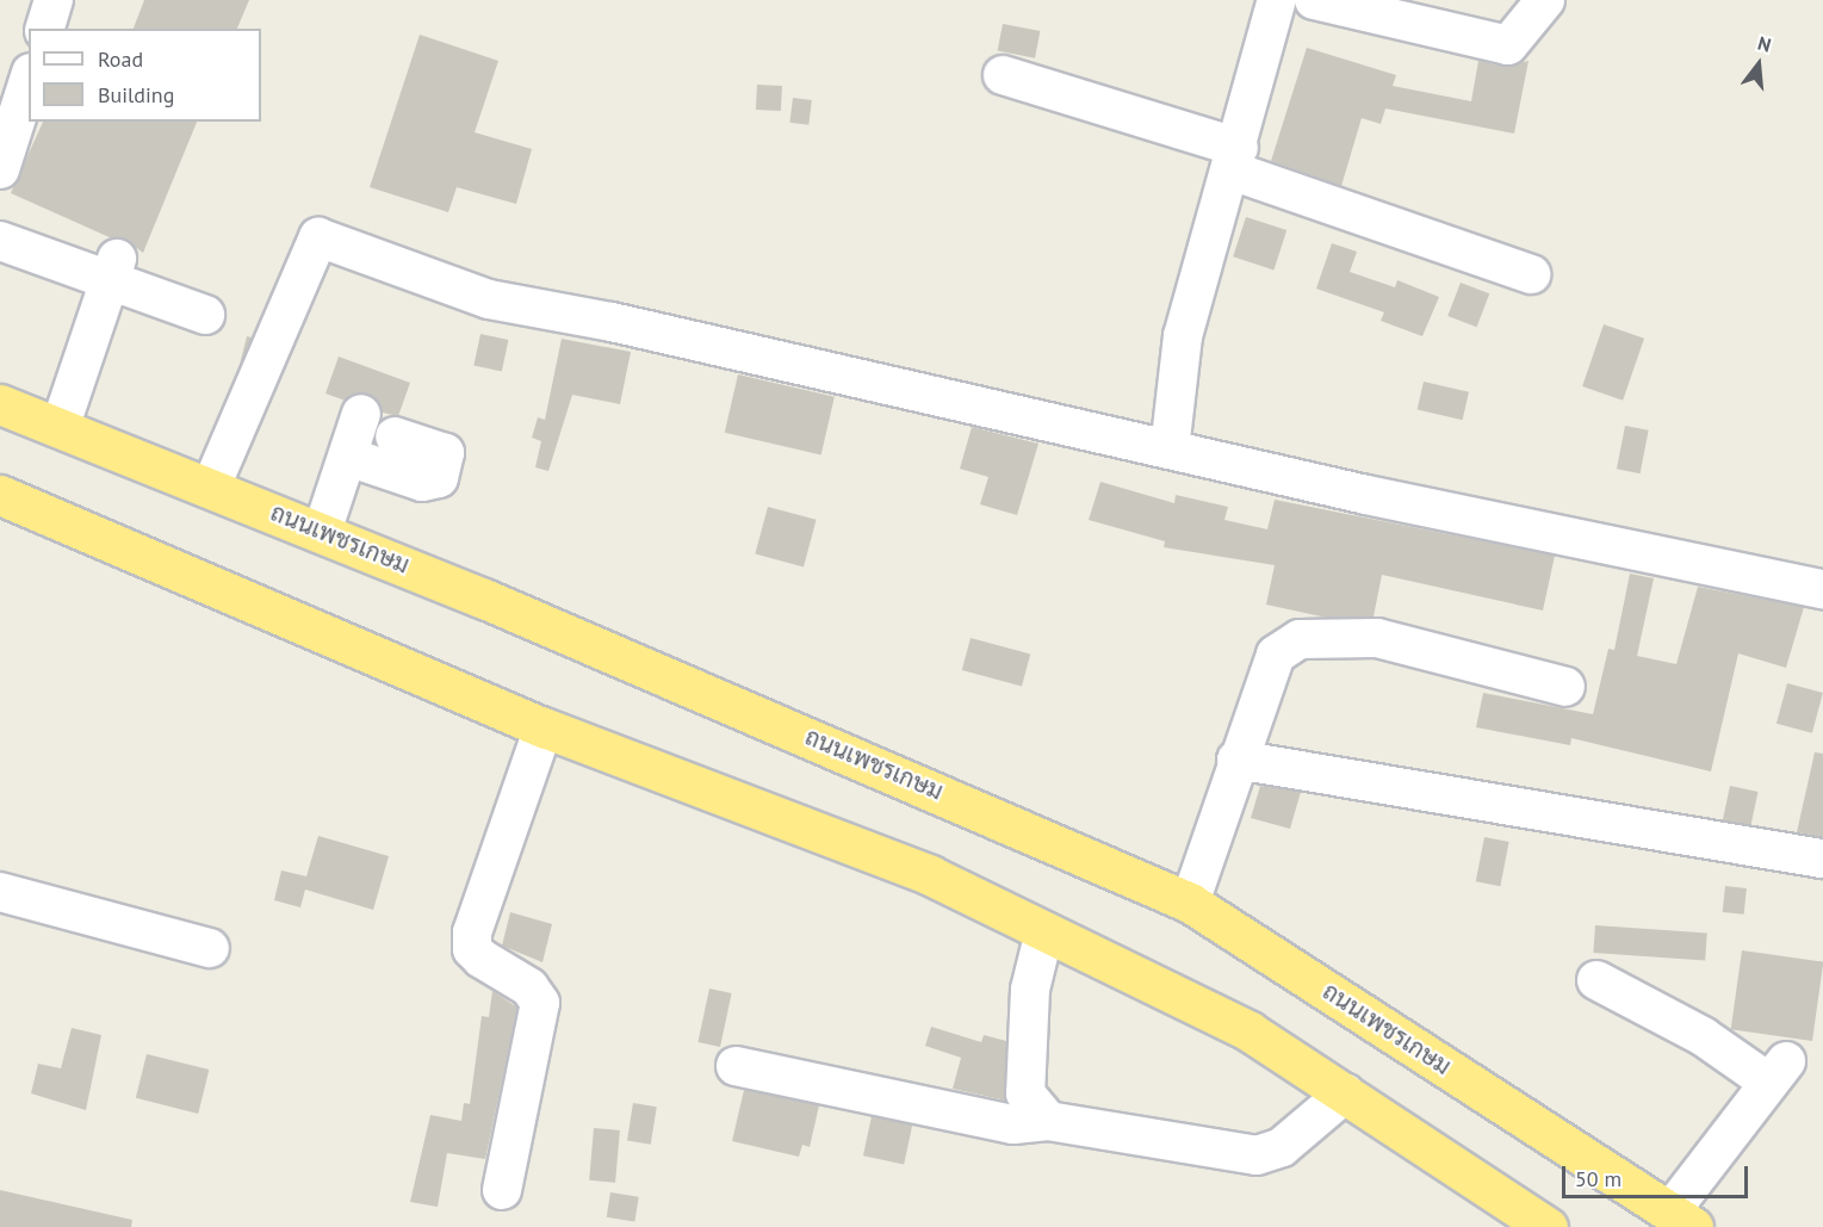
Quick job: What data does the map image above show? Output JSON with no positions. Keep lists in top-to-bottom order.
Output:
{
  "streets": {
    "highway": ["ถนนเพชรเกษม"]
  },
  "legend": ["Road", "Building"],
  "scale_bar": "50 m",
  "north": "top"
}
